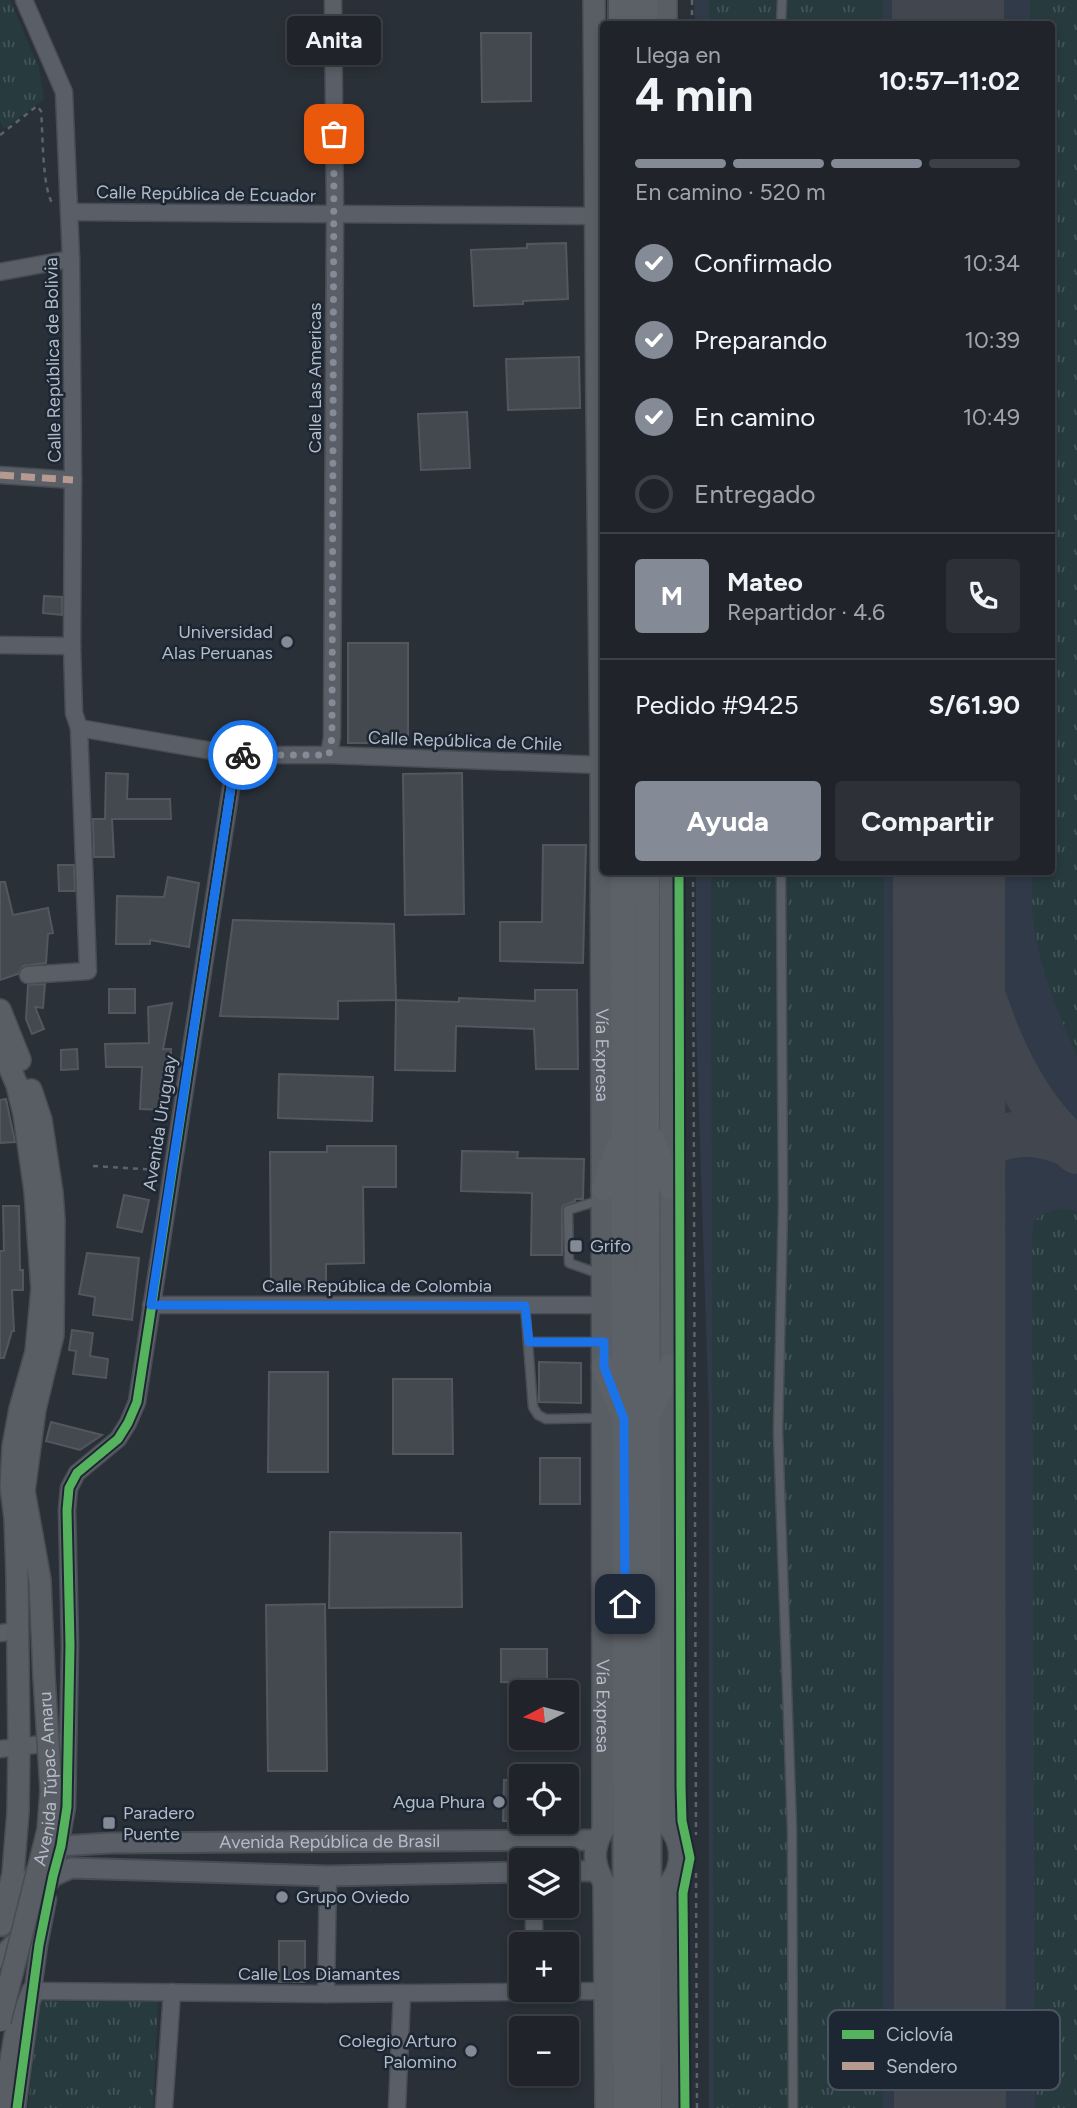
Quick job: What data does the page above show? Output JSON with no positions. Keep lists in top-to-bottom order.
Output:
{
  "streets": {
    "main road": ["Vía Expresa", "Avenida Túpac Amaru"],
    "street": [
      "Calle República de Ecuador",
      "Calle República de Bolivia",
      "Calle Las Americas",
      "Calle República de Chile",
      "Avenida Uruguay",
      "Calle República de Colombia",
      "Avenida República de Brasil",
      "Calle Los Diamantes"
    ]
  },
  "crossings": [
    ["Calle República de Ecuador", "Calle República de Bolivia"],
    ["Calle República de Ecuador", "Calle Las Americas"],
    ["Calle República de Ecuador", "Vía Expresa"],
    ["Calle República de Bolivia", "Calle República de Chile"],
    ["Calle Las Americas", "Calle República de Chile"],
    ["Calle República de Chile", "Avenida Uruguay"],
    ["Vía Expresa", "Calle República de Colombia"],
    ["Vía Expresa", "Avenida República de Brasil"],
    ["Vía Expresa", "Calle Los Diamantes"],
    ["Avenida Uruguay", "Calle República de Colombia"],
    ["Avenida Uruguay", "Avenida Túpac Amaru"],
    ["Avenida Túpac Amaru", "Avenida República de Brasil"],
    ["Avenida Túpac Amaru", "Calle Los Diamantes"]
  ],
  "places": {
    "other": [
      "Anita",
      "Universidad Alas Peruanas",
      "Agua Phura",
      "Grupo Oviedo",
      "Colegio Arturo Palomino"
    ],
    "transit": ["Grifo", "Paradero Puente"]
  },
  "legend": ["Ciclovía", "Sendero"],
  "north": "left",
  "page": {
    "bubble": "Anita",
    "heading": ["4 min", "Llega en", "10:57–11:02"],
    "panel": [
      "Mateo",
      "Repartidor · 4.6",
      "Pedido #9425",
      "S/61.90"
    ],
    "bar": "En camino · 520 m",
    "list": [
      ["Confirmado", "10:34"],
      ["Preparando", "10:39"],
      ["En camino", "10:49"],
      "Entregado"
    ],
    "round": "M",
    "buttons": ["Ayuda", "Compartir"],
    "map_buttons": ["+", "−"]
  }
}
